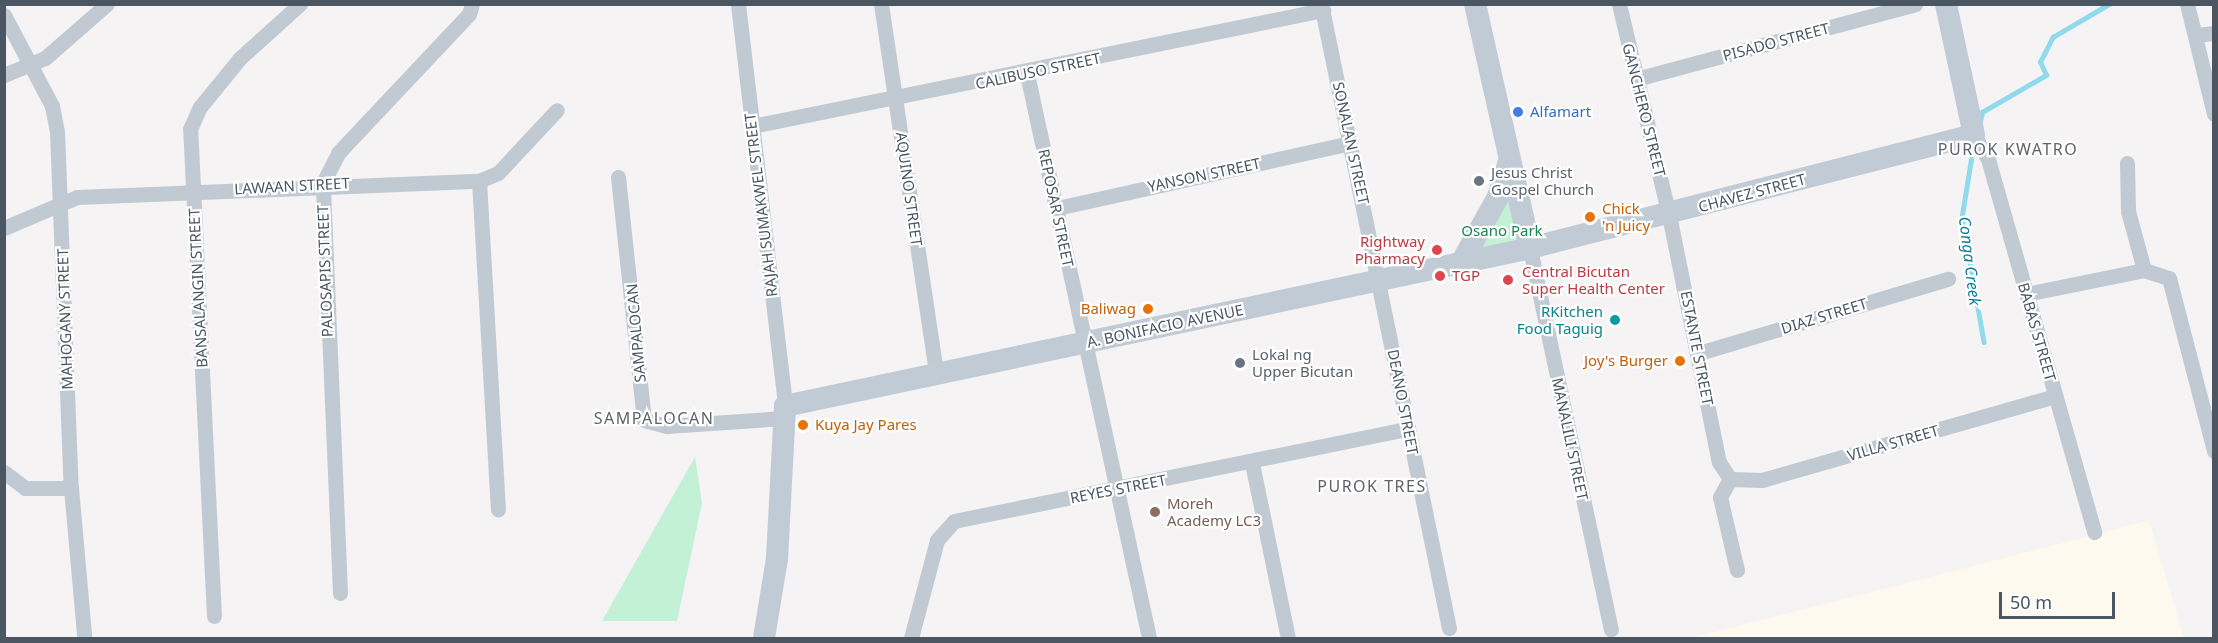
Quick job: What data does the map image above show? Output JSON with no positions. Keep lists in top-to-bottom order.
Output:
{
  "streets": {
    "street": [
      "PISADO STREET",
      "CALIBUSO STREET",
      "GANCHERO STREET",
      "SONALAN STREET",
      "YANSON STREET",
      "LAWAAN STREET",
      "AQUINO STREET",
      "CHAVEZ STREET",
      "RAJAH SUMAKWEL STREET",
      "REPOSAR STREET",
      "PALOSAPIS STREET",
      "BANSALANGIN STREET",
      "DIAZ STREET",
      "MAHOGANY STREET",
      "A. BONIFACIO AVENUE",
      "BABAS STREET",
      "SAMPALOCAN",
      "ESTANTE STREET",
      "DEANO STREET",
      "MANALILI STREET",
      "VILLA STREET",
      "REYES STREET"
    ]
  },
  "crossings": [
    ["PISADO STREET", "GANCHERO STREET"],
    ["CALIBUSO STREET", "SONALAN STREET"],
    ["CALIBUSO STREET", "AQUINO STREET"],
    ["CALIBUSO STREET", "RAJAH SUMAKWEL STREET"],
    ["CALIBUSO STREET", "REPOSAR STREET"],
    ["GANCHERO STREET", "CHAVEZ STREET"],
    ["GANCHERO STREET", "ESTANTE STREET"],
    ["SONALAN STREET", "YANSON STREET"],
    ["SONALAN STREET", "A. BONIFACIO AVENUE"],
    ["SONALAN STREET", "DEANO STREET"],
    ["YANSON STREET", "REPOSAR STREET"],
    ["LAWAAN STREET", "PALOSAPIS STREET"],
    ["LAWAAN STREET", "BANSALANGIN STREET"],
    ["LAWAAN STREET", "MAHOGANY STREET"],
    ["AQUINO STREET", "A. BONIFACIO AVENUE"],
    ["CHAVEZ STREET", "A. BONIFACIO AVENUE"],
    ["CHAVEZ STREET", "BABAS STREET"],
    ["CHAVEZ STREET", "ESTANTE STREET"],
    ["CHAVEZ STREET", "MANALILI STREET"],
    ["RAJAH SUMAKWEL STREET", "A. BONIFACIO AVENUE"],
    ["RAJAH SUMAKWEL STREET", "SAMPALOCAN"],
    ["REPOSAR STREET", "A. BONIFACIO AVENUE"],
    ["REPOSAR STREET", "REYES STREET"],
    ["DIAZ STREET", "ESTANTE STREET"],
    ["A. BONIFACIO AVENUE", "SAMPALOCAN"],
    ["A. BONIFACIO AVENUE", "DEANO STREET"],
    ["A. BONIFACIO AVENUE", "MANALILI STREET"],
    ["BABAS STREET", "VILLA STREET"],
    ["ESTANTE STREET", "VILLA STREET"],
    ["DEANO STREET", "REYES STREET"]
  ],
  "districts": ["PUROK KWATRO", "SAMPALOCAN", "PUROK TRES"],
  "water": ["Conga Creek"],
  "parks": ["Osano Park"],
  "places": [
    "Alfamart",
    "Jesus Christ Gospel Church",
    "Chick 'n Juicy",
    "Rightway Pharmacy",
    "TGP",
    "Central Bicutan Super Health Center",
    "Baliwag",
    "RKitchen Food Taguig",
    "Joy's Burger",
    "Lokal ng Upper Bicutan",
    "Kuya Jay Pares",
    "Moreh Academy LC3"
  ],
  "scale_bar": "50 m"
}
